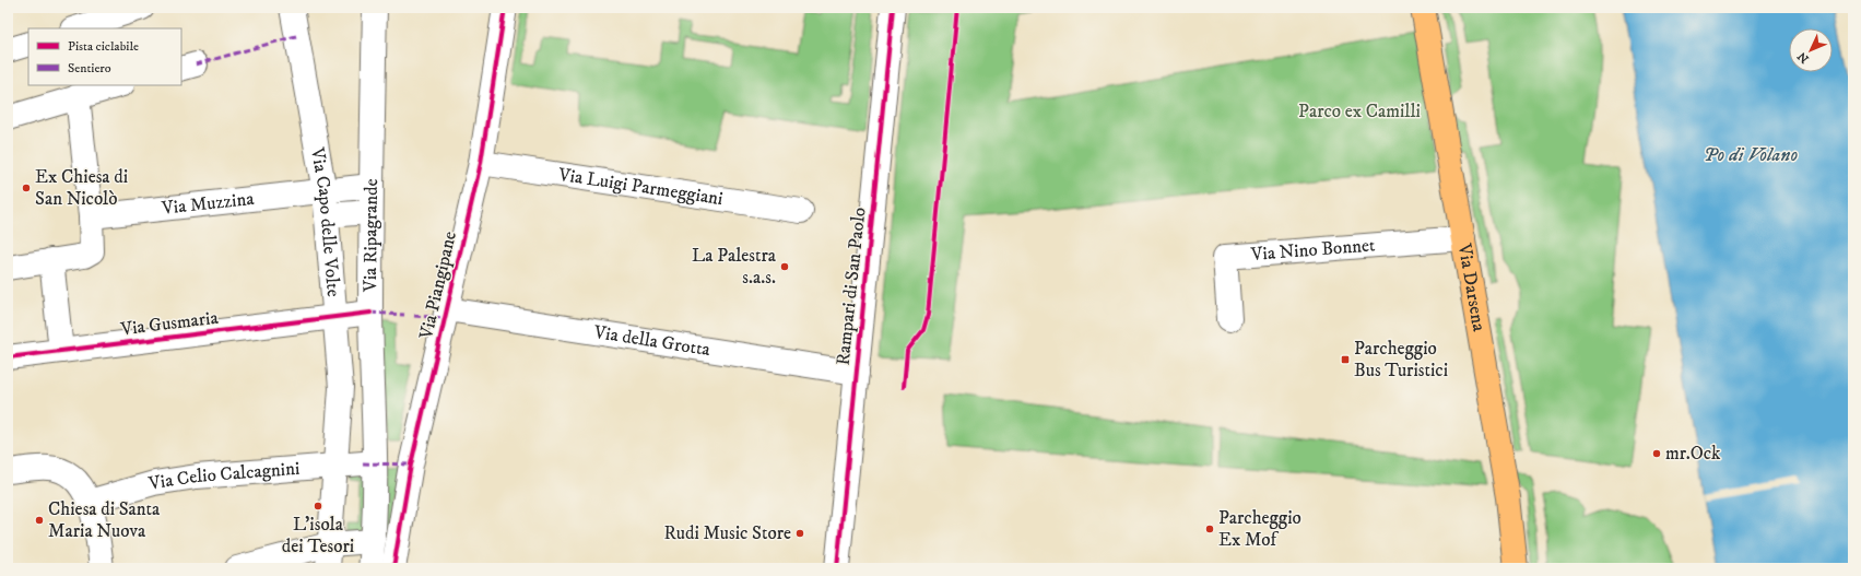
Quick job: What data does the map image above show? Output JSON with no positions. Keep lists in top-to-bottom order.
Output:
{
  "streets": {
    "main road": ["Via Darsena"],
    "street": [
      "Via Luigi Parmeggiani",
      "Via Muzzina",
      "Via Capo delle Volte",
      "Via Ripagrande",
      "Via Nino Bonnet",
      "Via Piangipane",
      "Rampari di San Paolo",
      "Via Gusmaria",
      "Via della Grotta",
      "Via Celio Calcagnini"
    ]
  },
  "crossings": [
    ["Via Luigi Parmeggiani", "Via Piangipane"],
    ["Via Muzzina", "Via Capo delle Volte"],
    ["Via Capo delle Volte", "Via Gusmaria"],
    ["Via Capo delle Volte", "Via Celio Calcagnini"],
    ["Via Ripagrande", "Via Gusmaria"],
    ["Via Ripagrande", "Via Celio Calcagnini"],
    ["Via Nino Bonnet", "Via Darsena"],
    ["Via Piangipane", "Via della Grotta"],
    ["Rampari di San Paolo", "Via della Grotta"]
  ],
  "water": ["Po di Volano"],
  "parks": ["Parco ex Camilli"],
  "places": {
    "other": [
      "Ex Chiesa di San Nicolò",
      "La Palestra s.a.s.",
      "mr.Ock",
      "L'isola dei Tesori",
      "Chiesa di Santa Maria Nuova",
      "Parcheggio Ex Mof",
      "Rudi Music Store"
    ],
    "transit": ["Parcheggio Bus Turistici"]
  },
  "legend": ["Pista ciclabile", "Sentiero"],
  "north": "bottom left"
}
